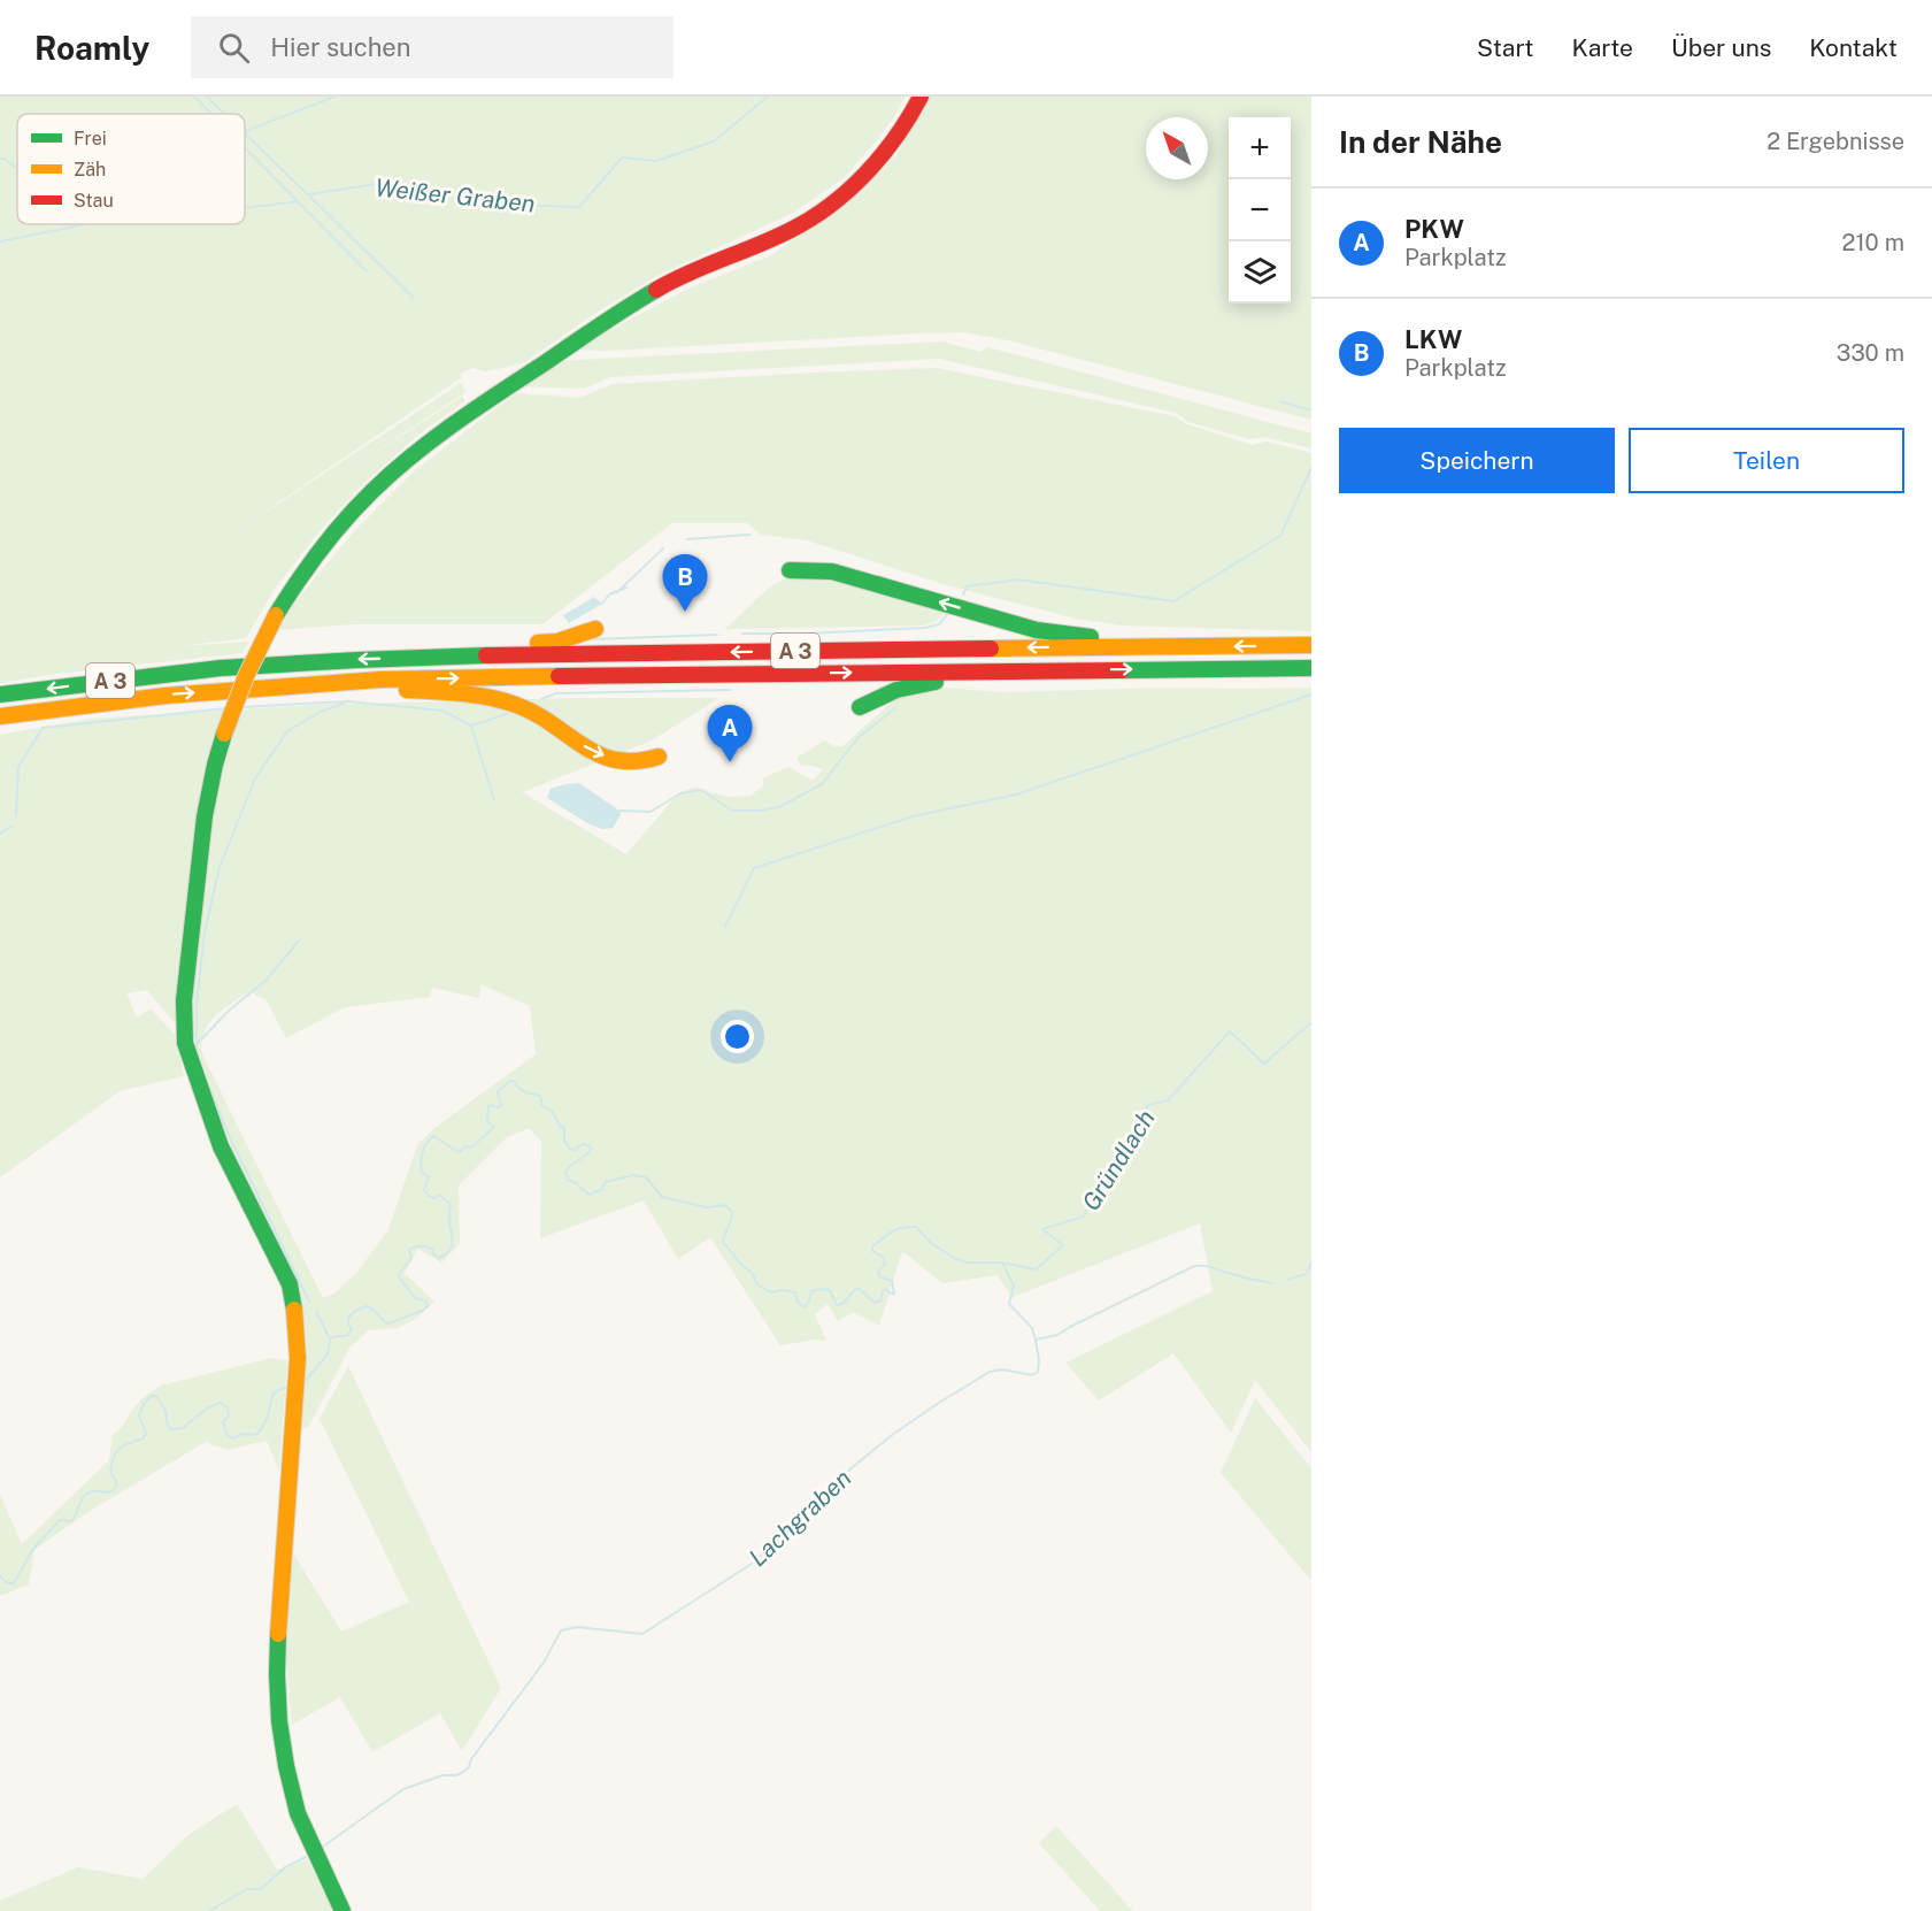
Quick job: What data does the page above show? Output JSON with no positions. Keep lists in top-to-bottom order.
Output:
{
  "streets": {
    "main road": ["A 3"]
  },
  "water": ["Weißer Graben", "Gründlach", "Lachgraben"],
  "legend": ["Frei", "Zäh", "Stau"],
  "north": "top left",
  "page": {
    "header": "Roamly",
    "search": "Hier suchen",
    "nav": [
      "Start",
      "Karte",
      "Über uns",
      "Kontakt"
    ],
    "heading": ["In der Nähe", "2 Ergebnisse"],
    "map_buttons": ["+", "−"],
    "list": [
      {
        "mark": "A",
        "name": "PKW",
        "note": "Parkplatz",
        "value": "210 m"
      },
      {
        "mark": "B",
        "name": "LKW",
        "note": "Parkplatz",
        "value": "330 m"
      }
    ],
    "buttons": ["Speichern", "Teilen"],
    "pins": ["B", "A"]
  }
}
